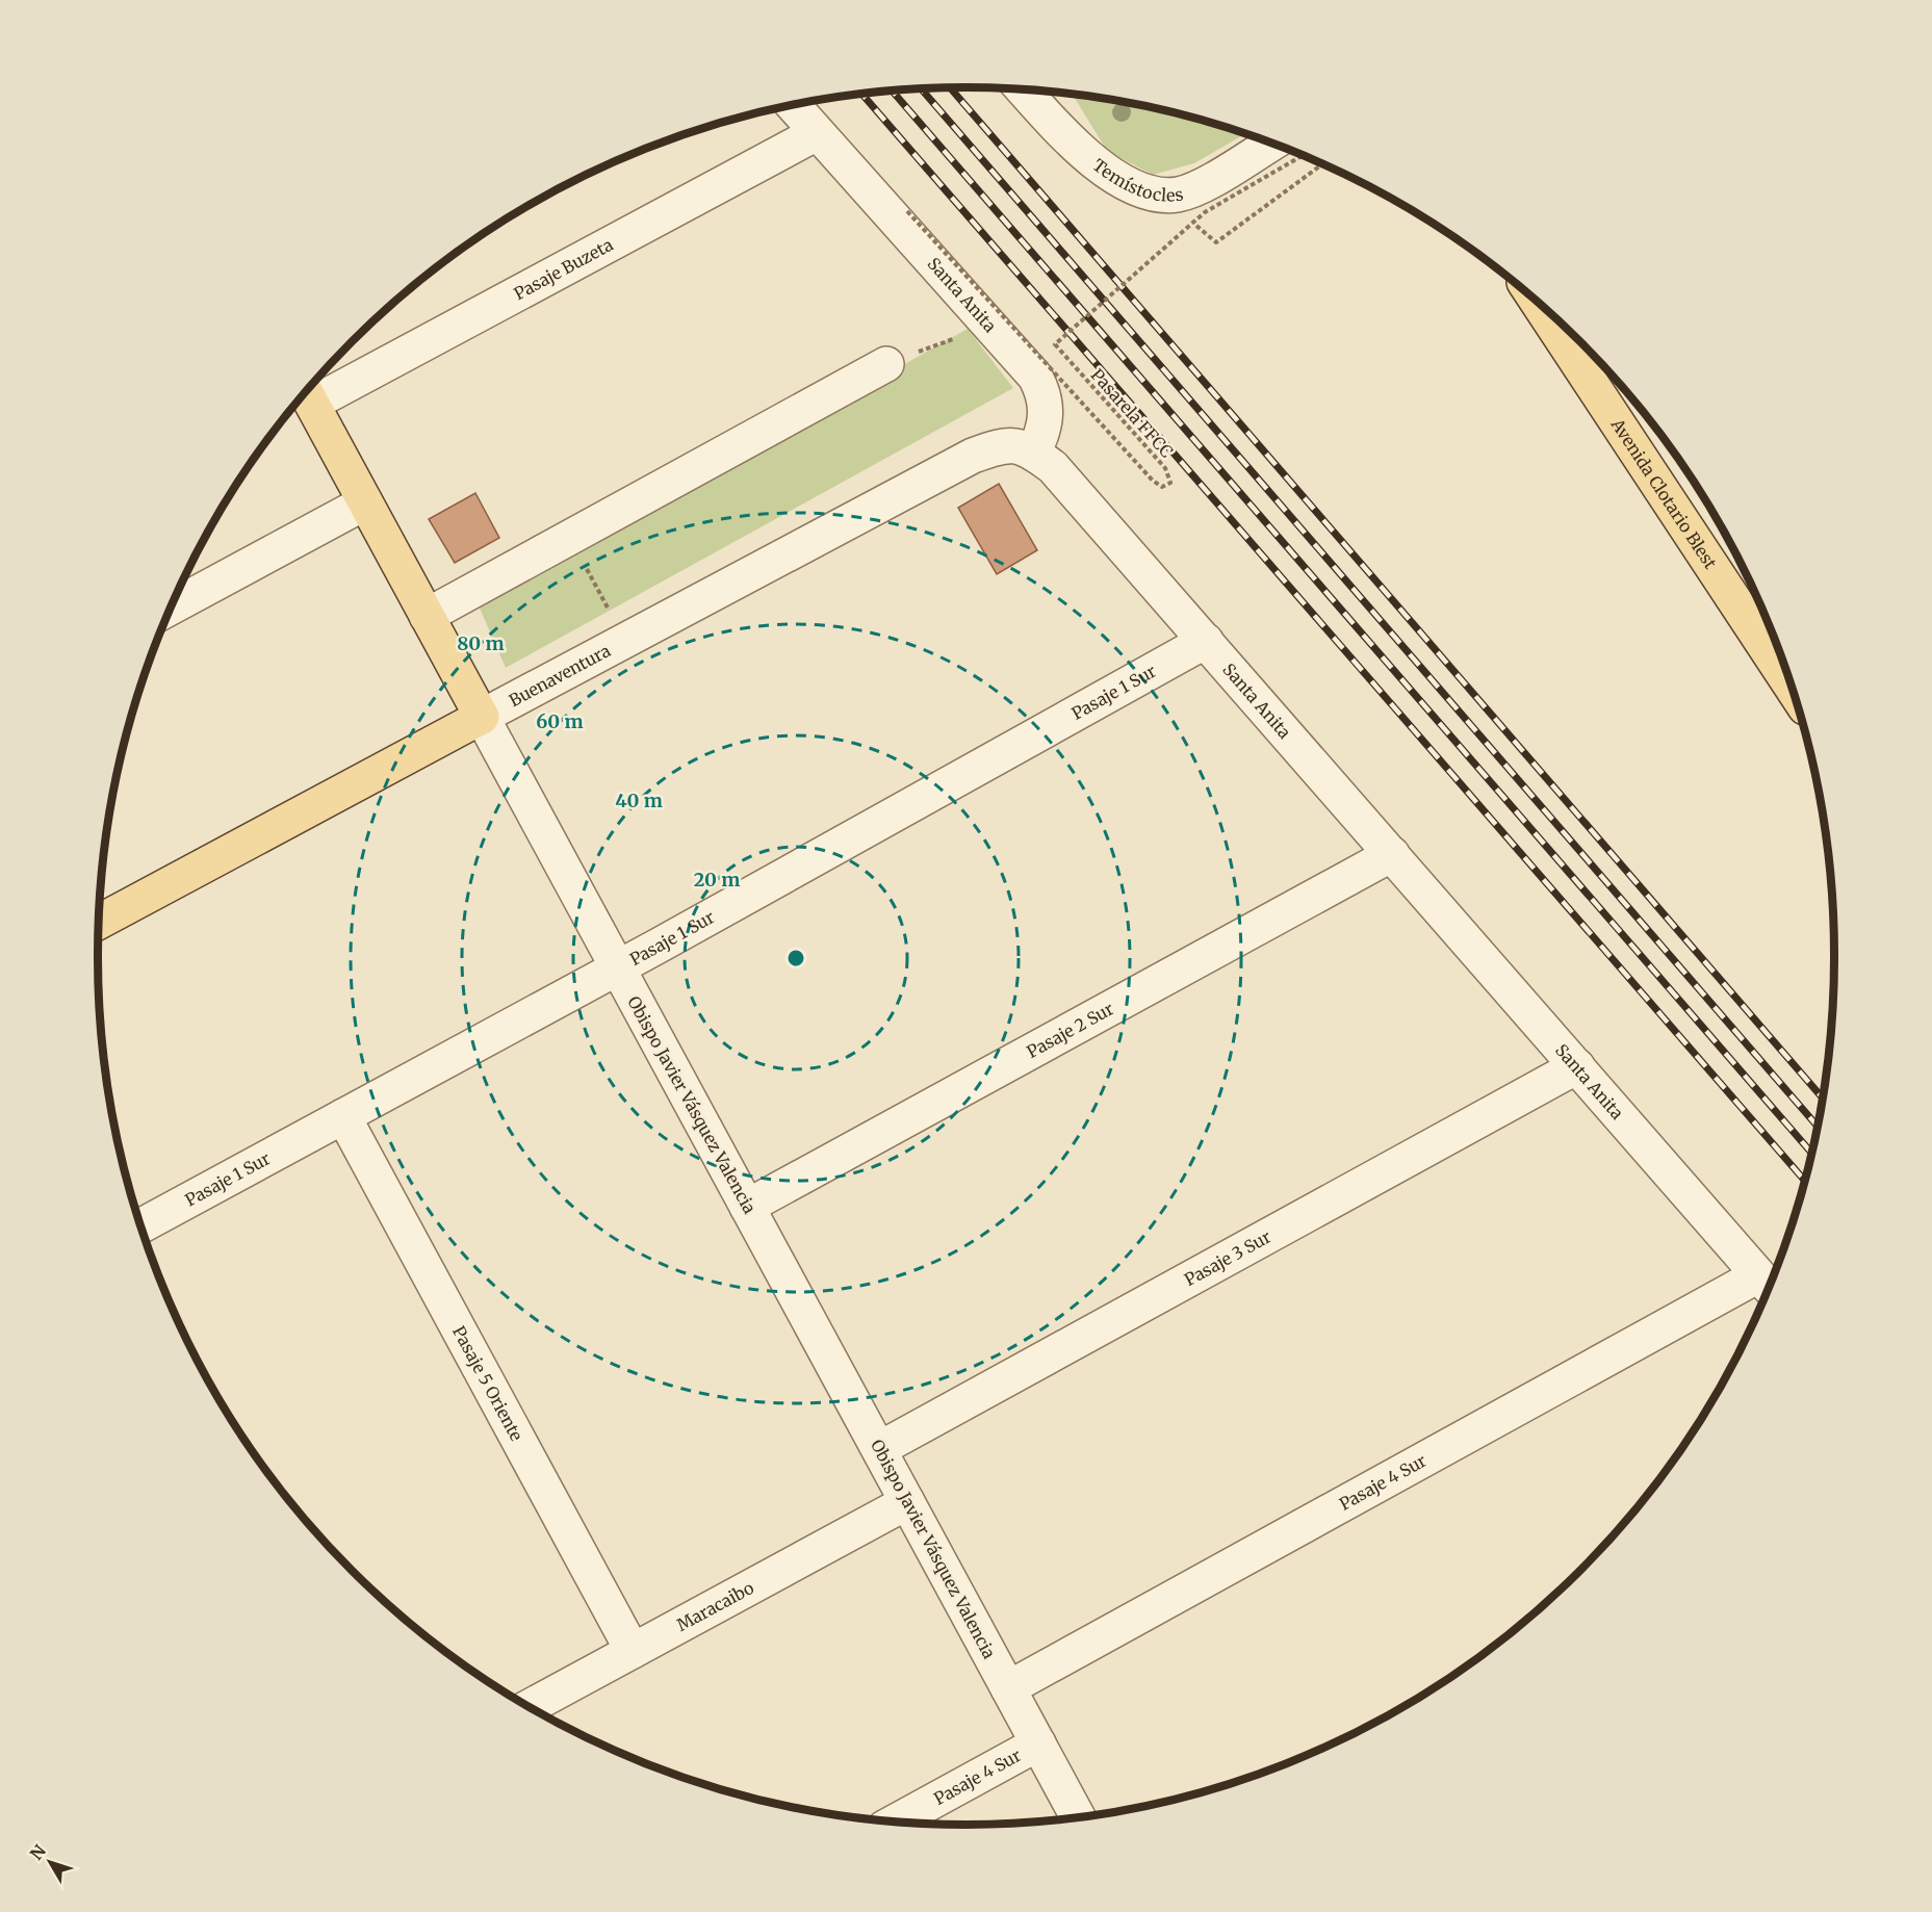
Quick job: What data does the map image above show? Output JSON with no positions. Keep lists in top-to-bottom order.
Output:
{
  "streets": {
    "main road": ["Avenida Clotario Blest", "Buenaventura", "Obispo Javier Vásquez Valencia"],
    "street": [
      "Temístocles",
      "Pasaje Buzeta",
      "Santa Anita",
      "Pasaje 1 Sur",
      "Pasaje 2 Sur",
      "Pasaje 3 Sur",
      "Pasaje 5 Oriente",
      "Pasaje 4 Sur",
      "Maracaibo"
    ],
    "path": ["Pasarela FFCC"]
  },
  "crossings": [
    ["Pasaje Buzeta", "Santa Anita"],
    ["Pasaje Buzeta", "Obispo Javier Vásquez Valencia"],
    ["Santa Anita", "Buenaventura"],
    ["Santa Anita", "Pasaje 1 Sur"],
    ["Santa Anita", "Pasaje 2 Sur"],
    ["Santa Anita", "Pasaje 3 Sur"],
    ["Santa Anita", "Pasaje 4 Sur"],
    ["Buenaventura", "Obispo Javier Vásquez Valencia"],
    ["Pasaje 1 Sur", "Obispo Javier Vásquez Valencia"],
    ["Pasaje 1 Sur", "Pasaje 5 Oriente"],
    ["Pasaje 2 Sur", "Obispo Javier Vásquez Valencia"],
    ["Obispo Javier Vásquez Valencia", "Pasaje 3 Sur"],
    ["Obispo Javier Vásquez Valencia", "Pasaje 4 Sur"],
    ["Obispo Javier Vásquez Valencia", "Maracaibo"],
    ["Pasaje 5 Oriente", "Maracaibo"]
  ],
  "north": "top left",
  "rings": [
    "80 m",
    "60 m",
    "40 m",
    "20 m"
  ]
}
